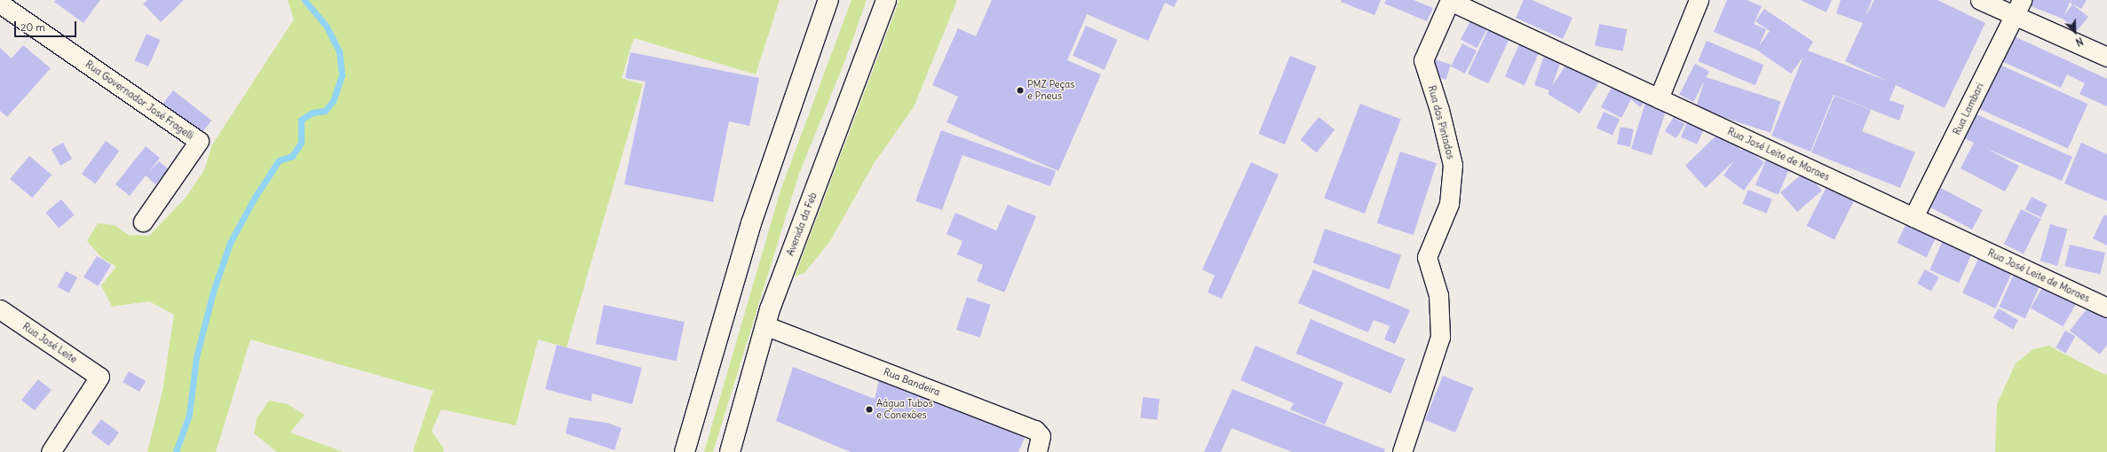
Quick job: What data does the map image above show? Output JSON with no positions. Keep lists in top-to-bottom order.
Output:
{
  "streets": {
    "main road": ["Avenida da Feb"],
    "street": [
      "Rua Governador José Fragelli",
      "Rua Lambari",
      "Rua dos Pintados",
      "Rua José Leite de Moraes",
      "Rua José Leite",
      "Rua Bandeira"
    ]
  },
  "crossings": [
    ["Rua Lambari", "Rua José Leite de Moraes"],
    ["Rua dos Pintados", "Rua José Leite de Moraes"],
    ["Avenida da Feb", "Rua Bandeira"]
  ],
  "places": ["PMZ Peças e Pneus", "Aágua Tubos e Conexões"],
  "scale_bar": "20 m",
  "north": "bottom right"
}
